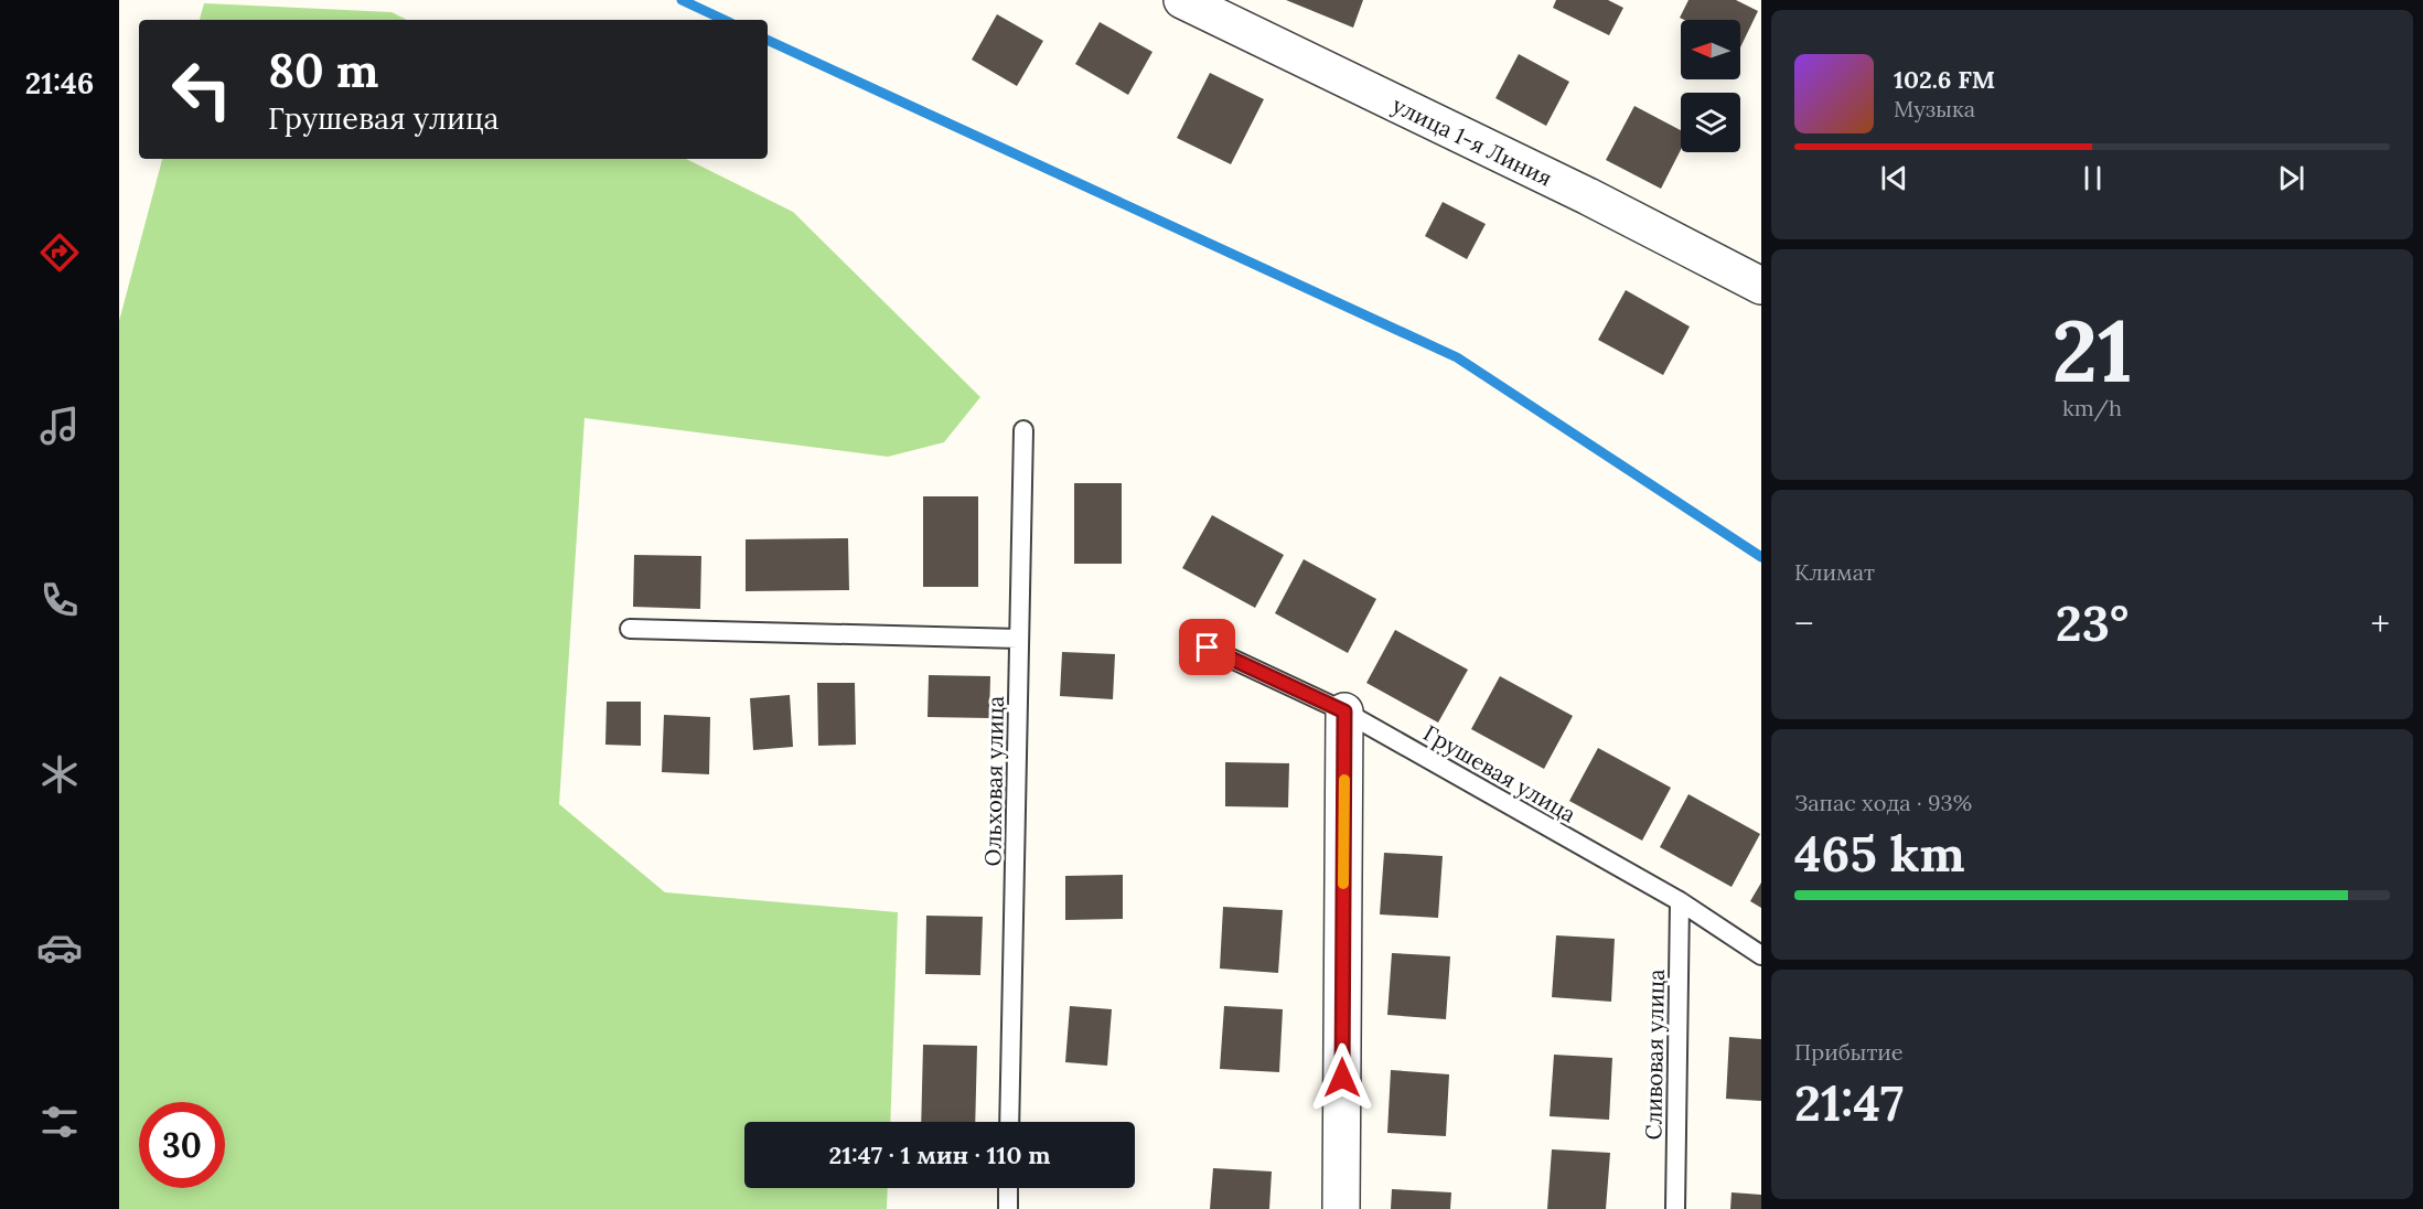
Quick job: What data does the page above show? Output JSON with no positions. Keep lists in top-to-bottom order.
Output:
{
  "streets": {
    "street": ["улица 1-я Линия"],
    "lane": ["Грушевая улица", "Ольховая улица", "Сливовая улица"]
  },
  "crossings": [
    ["Грушевая улица", "Сливовая улица"]
  ],
  "north": "left",
  "page": {
    "tabs": "21:46",
    "turn": ["80 m", "Грушевая улица"],
    "song": ["102.6 FM", "Музыка"],
    "tile": [
      ["21", "km/h"],
      "Климат",
      ["Запас хода · 93%", "465 km"],
      ["Прибытие", "21:47"]
    ],
    "heat": ["−", "23°", "+"],
    "limit": "30",
    "trip": "21:47 · 1 мин · 110 m"
  }
}
